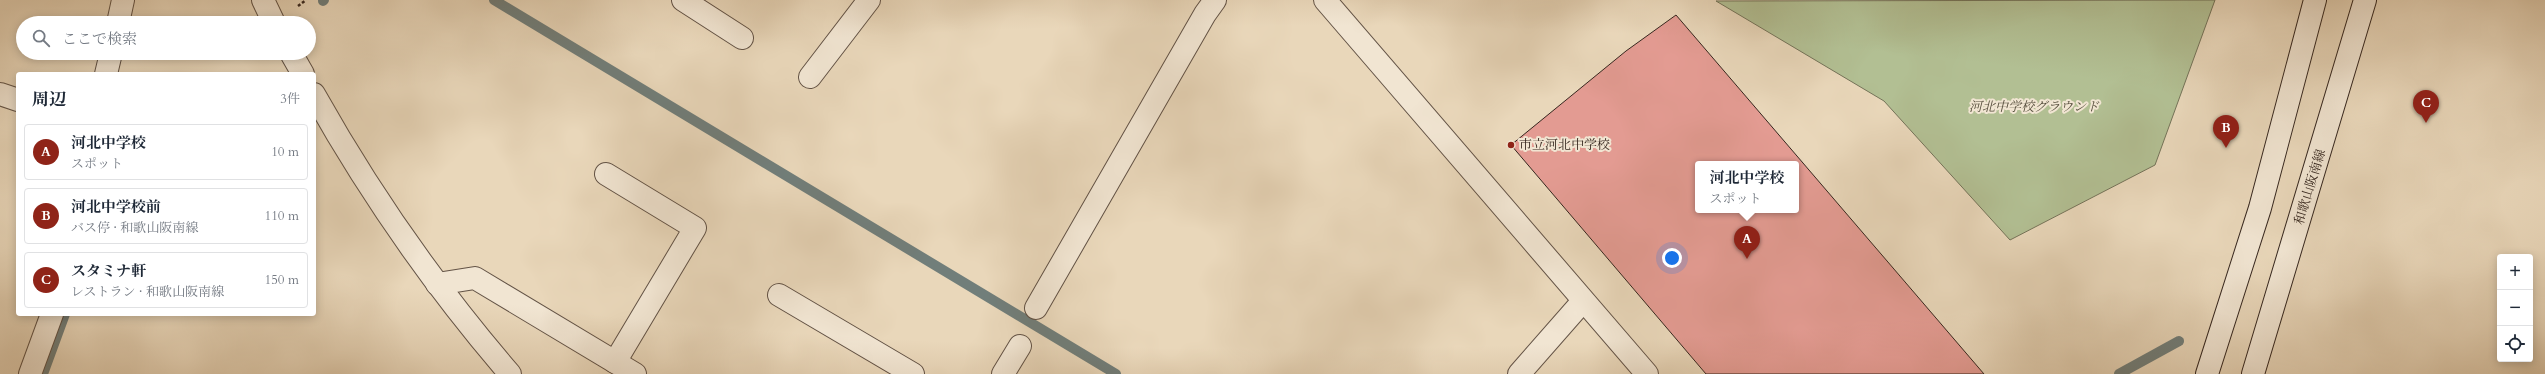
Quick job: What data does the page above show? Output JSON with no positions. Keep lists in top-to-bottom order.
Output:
{
  "streets": {
    "street": ["和歌山阪南線"]
  },
  "parks": ["河北中学校グラウンド"],
  "places": ["市立河北中学校"],
  "page": {
    "search": "ここで検索",
    "heading": ["周辺", "3件"],
    "pins": ["C", "B", "A"],
    "list": [
      {
        "mark": "A",
        "name": "河北中学校",
        "note": "スポット",
        "value": "10 m"
      },
      {
        "mark": "B",
        "name": "河北中学校前",
        "note": "バス停 · 和歌山阪南線",
        "value": "110 m"
      },
      {
        "mark": "C",
        "name": "スタミナ軒",
        "note": "レストラン · 和歌山阪南線",
        "value": "150 m"
      }
    ],
    "popup": ["河北中学校", "スポット"],
    "map_buttons": ["+", "−"]
  }
}
